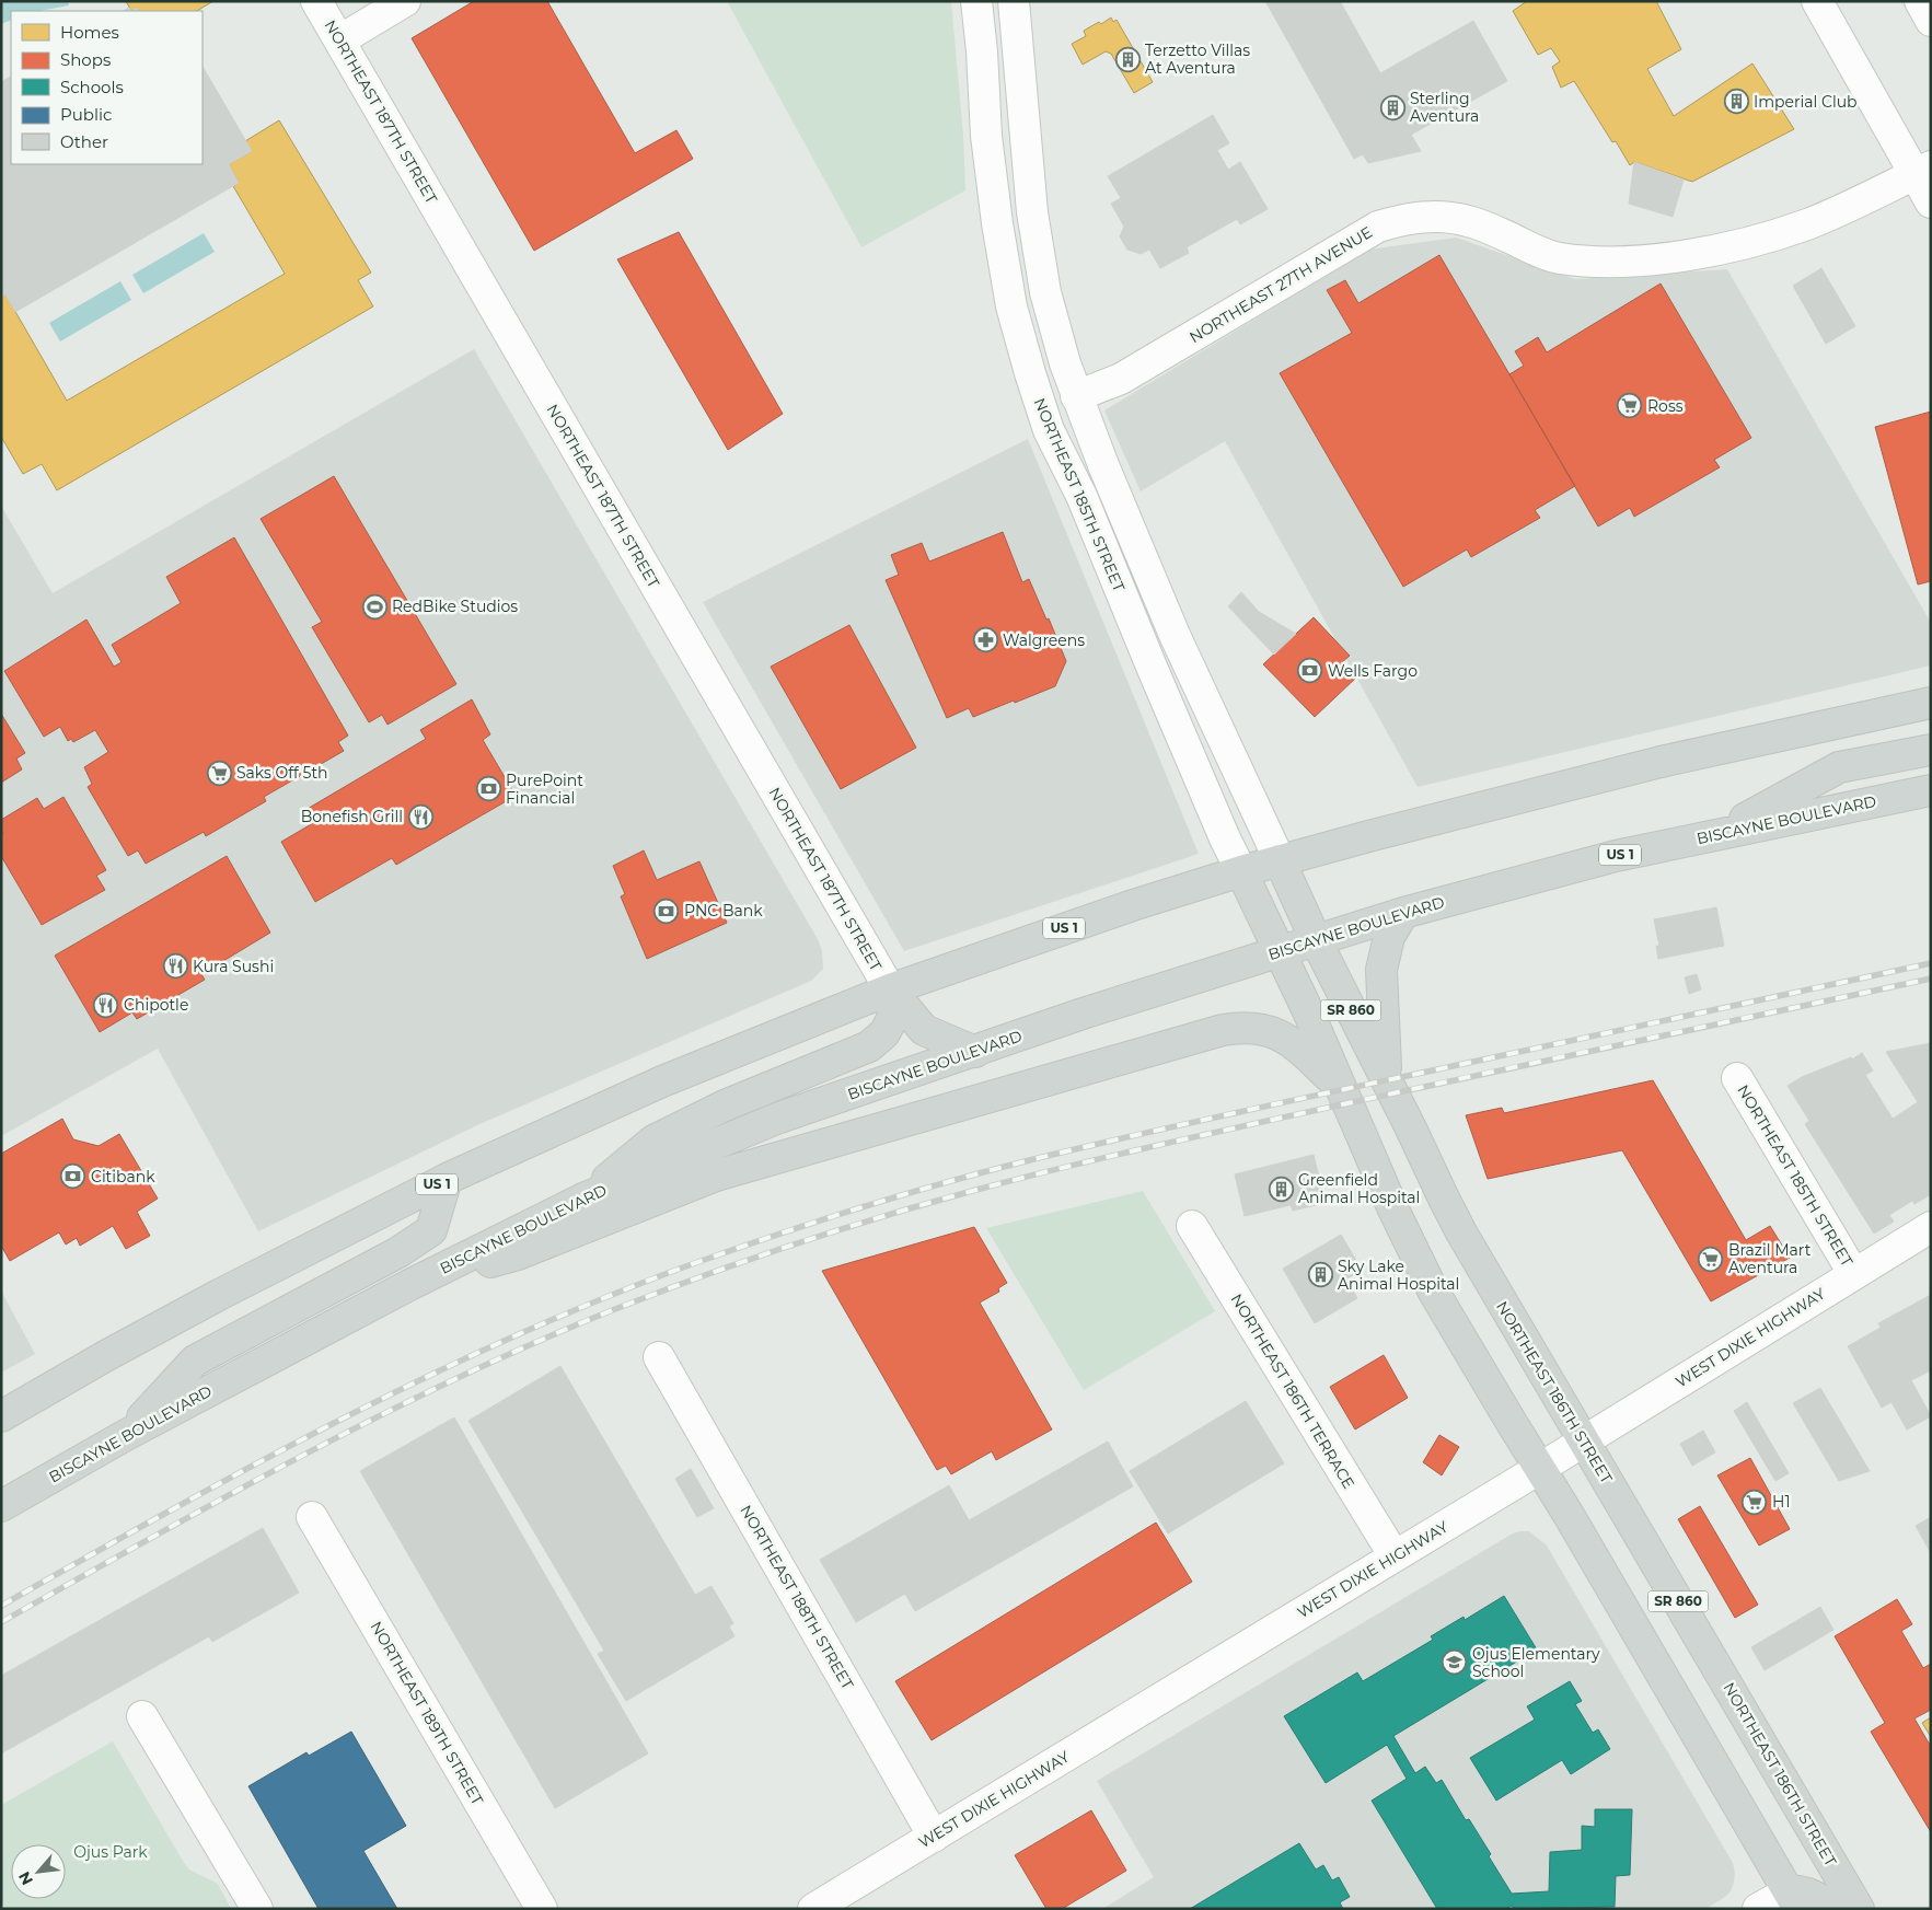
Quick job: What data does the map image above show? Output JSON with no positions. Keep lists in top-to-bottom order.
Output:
{
  "streets": {
    "main road": [
      "BISCAYNE BOULEVARD",
      "US 1",
      "SR 860",
      "NORTHEAST 186TH STREET"
    ],
    "street": [
      "NORTHEAST 187TH STREET",
      "NORTHEAST 27TH AVENUE",
      "NORTHEAST 185TH STREET",
      "WEST DIXIE HIGHWAY",
      "NORTHEAST 186TH TERRACE",
      "NORTHEAST 188TH STREET",
      "NORTHEAST 189TH STREET"
    ]
  },
  "crossings": [
    ["NORTHEAST 187TH STREET", "US 1"],
    ["NORTHEAST 185TH STREET", "US 1"],
    ["NORTHEAST 185TH STREET", "SR 860"],
    ["NORTHEAST 185TH STREET", "WEST DIXIE HIGHWAY"],
    ["BISCAYNE BOULEVARD", "SR 860"],
    ["BISCAYNE BOULEVARD", "NORTHEAST 186TH STREET"],
    ["US 1", "SR 860"],
    ["US 1", "NORTHEAST 186TH STREET"],
    ["SR 860", "WEST DIXIE HIGHWAY"],
    ["WEST DIXIE HIGHWAY", "NORTHEAST 186TH TERRACE"],
    ["WEST DIXIE HIGHWAY", "NORTHEAST 186TH STREET"],
    ["WEST DIXIE HIGHWAY", "NORTHEAST 188TH STREET"]
  ],
  "parks": ["Ojus Park"],
  "places": {
    "building": [
      "Terzetto Villas At Aventura",
      "Imperial Club",
      "Sterling Aventura",
      "Greenfield Animal Hospital",
      "Sky Lake Animal Hospital"
    ],
    "supermarket": [
      "Ross",
      "Saks Off 5th",
      "Brazil Mart Aventura",
      "H1"
    ],
    "sports": ["RedBike Studios"],
    "pharmacy": ["Walgreens"],
    "bank": [
      "Wells Fargo",
      "PurePoint Financial",
      "PNC Bank",
      "Citibank"
    ],
    "restaurant": ["Bonefish Grill", "Kura Sushi", "Chipotle"],
    "school or university": ["Ojus Elementary School"]
  },
  "legend": [
    "Homes",
    "Shops",
    "Schools",
    "Public",
    "Other"
  ],
  "north": "bottom left"
}
